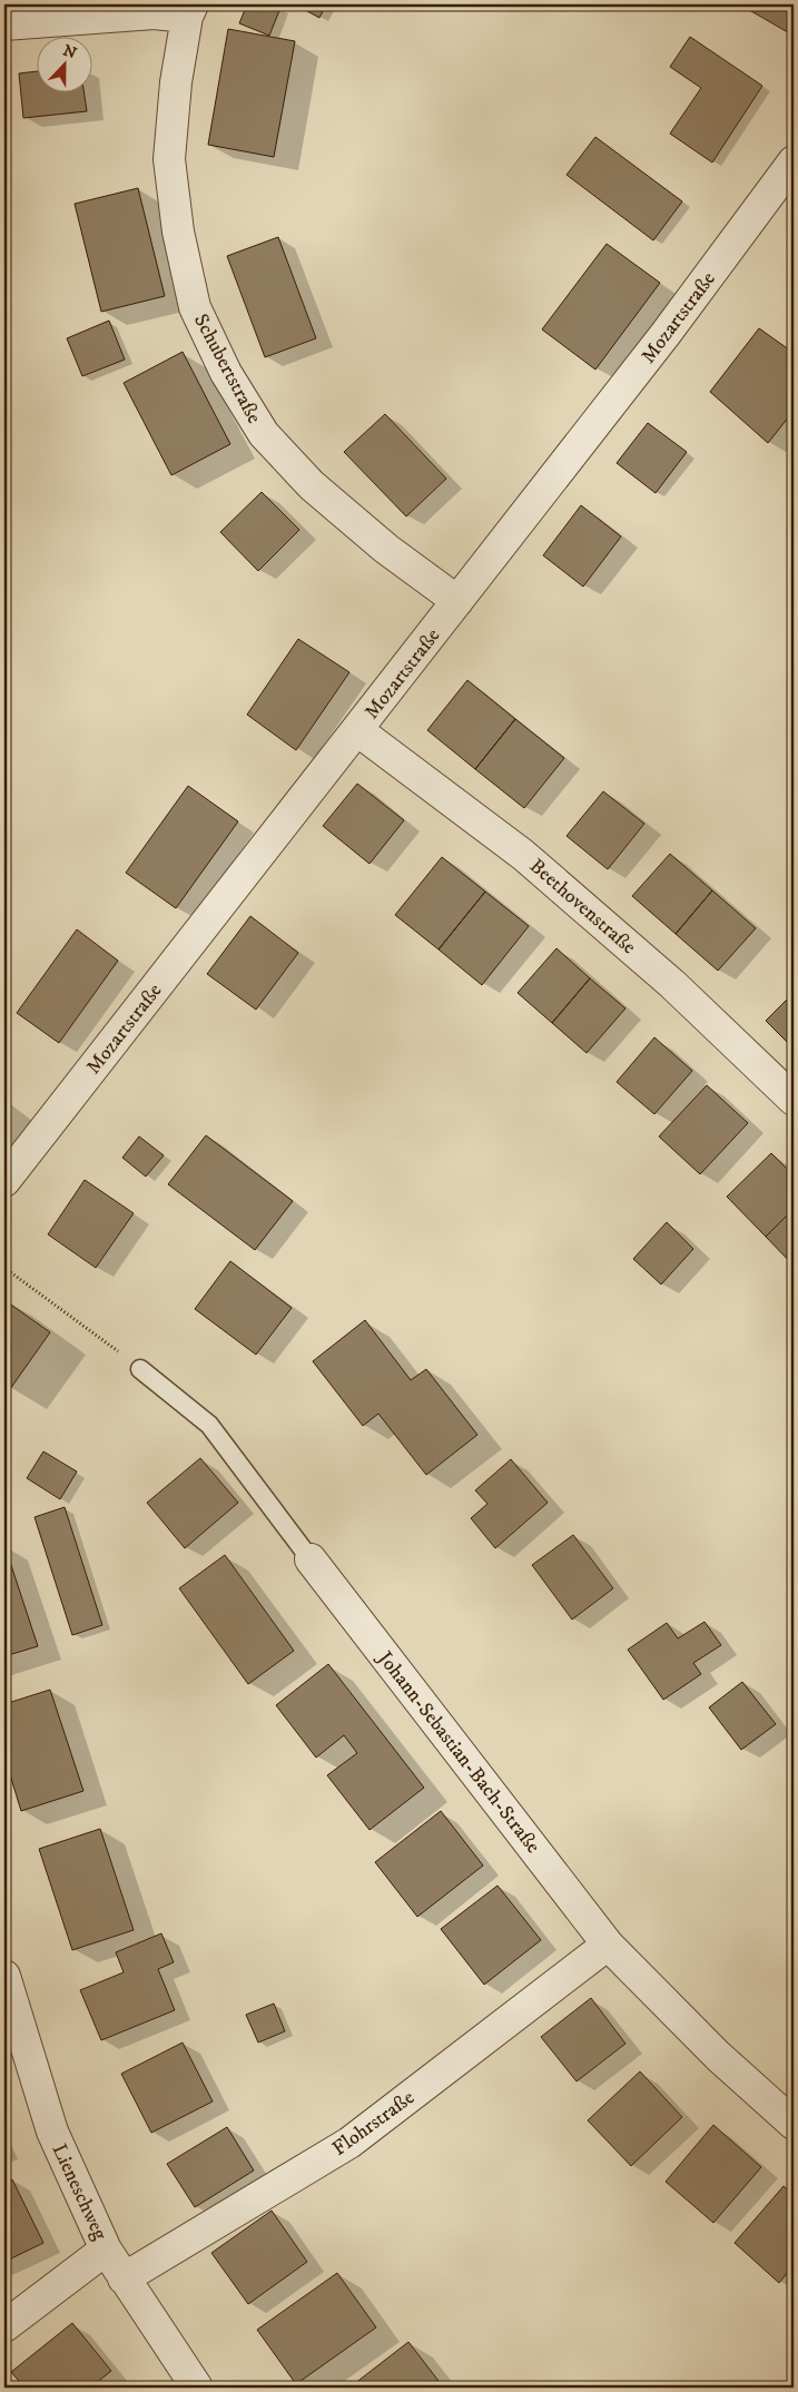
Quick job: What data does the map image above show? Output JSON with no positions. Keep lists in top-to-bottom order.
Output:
{
  "streets": {
    "street": [
      "Mozartstraße",
      "Schubertstraße",
      "Beethovenstraße",
      "Johann-Sebastian-Bach-Straße",
      "Flohrstraße",
      "Lieneschweg"
    ]
  },
  "crossings": [
    ["Mozartstraße", "Schubertstraße"],
    ["Mozartstraße", "Beethovenstraße"],
    ["Johann-Sebastian-Bach-Straße", "Flohrstraße"],
    ["Flohrstraße", "Lieneschweg"]
  ],
  "north": "top"
}
